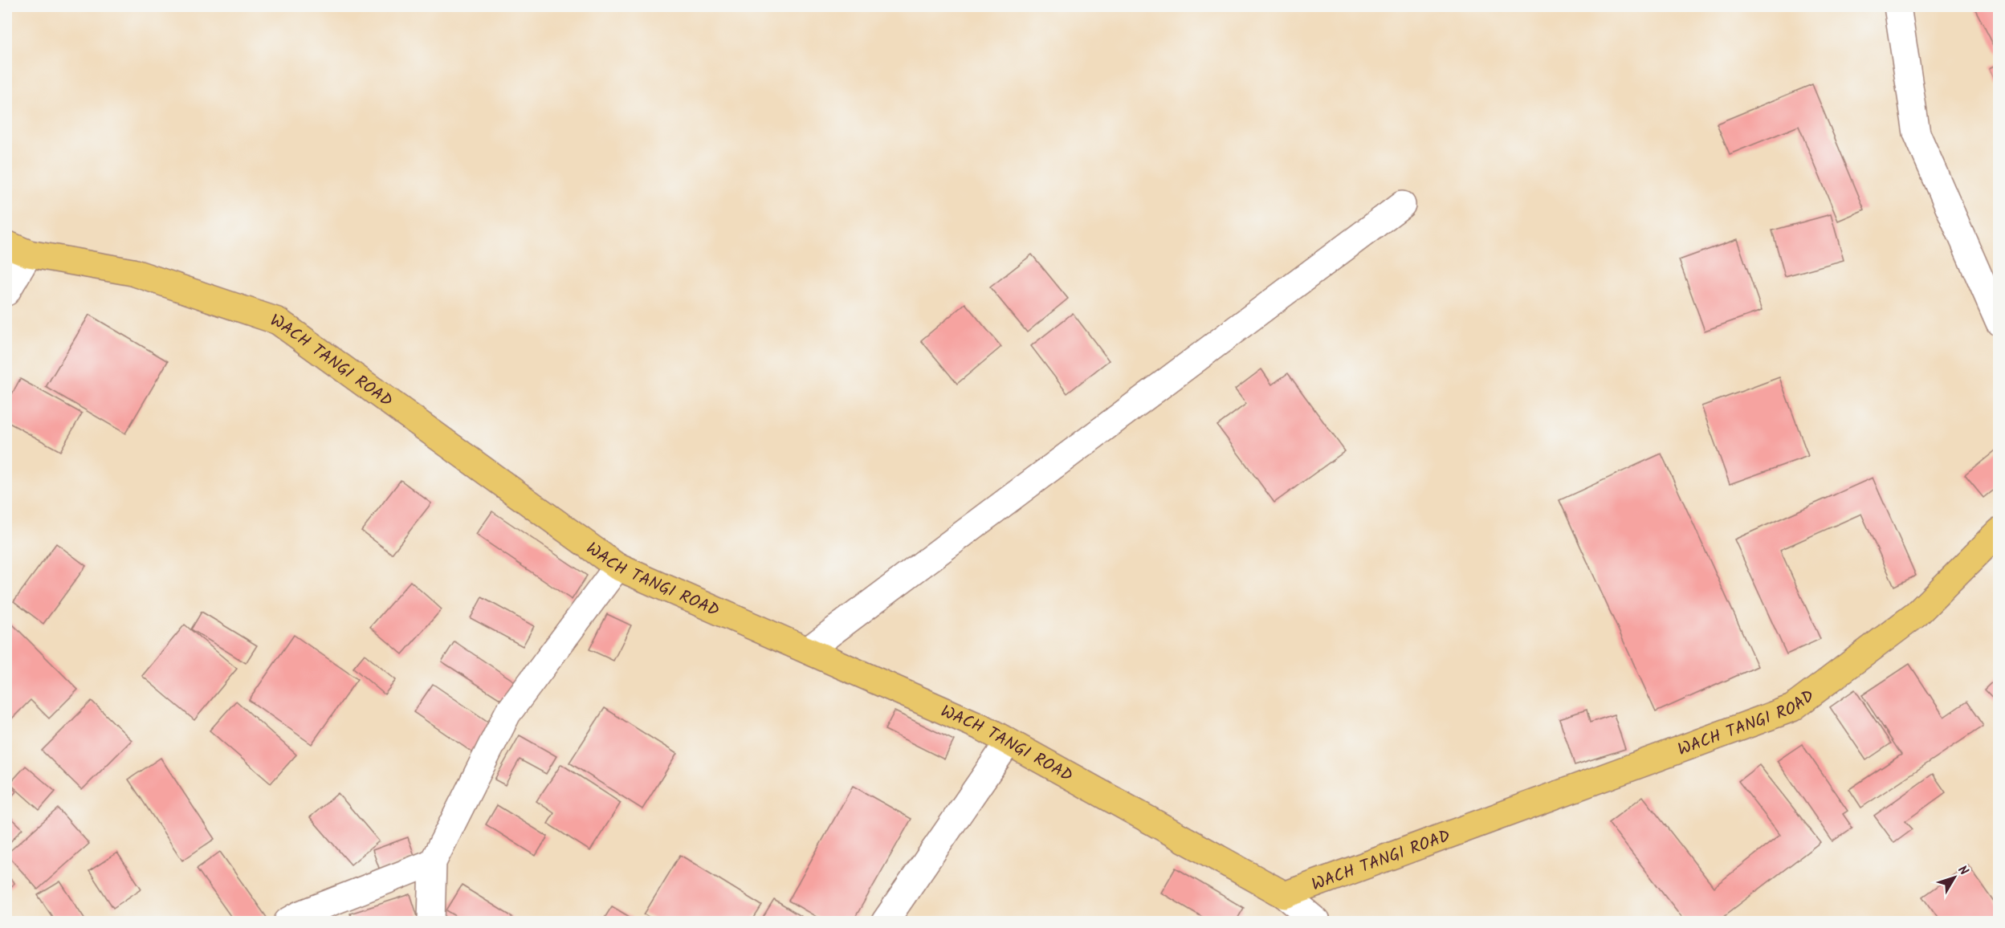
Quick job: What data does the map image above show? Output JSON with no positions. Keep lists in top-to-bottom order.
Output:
{
  "streets": {
    "main road": ["WACH TANGI ROAD"]
  },
  "north": "top right"
}
